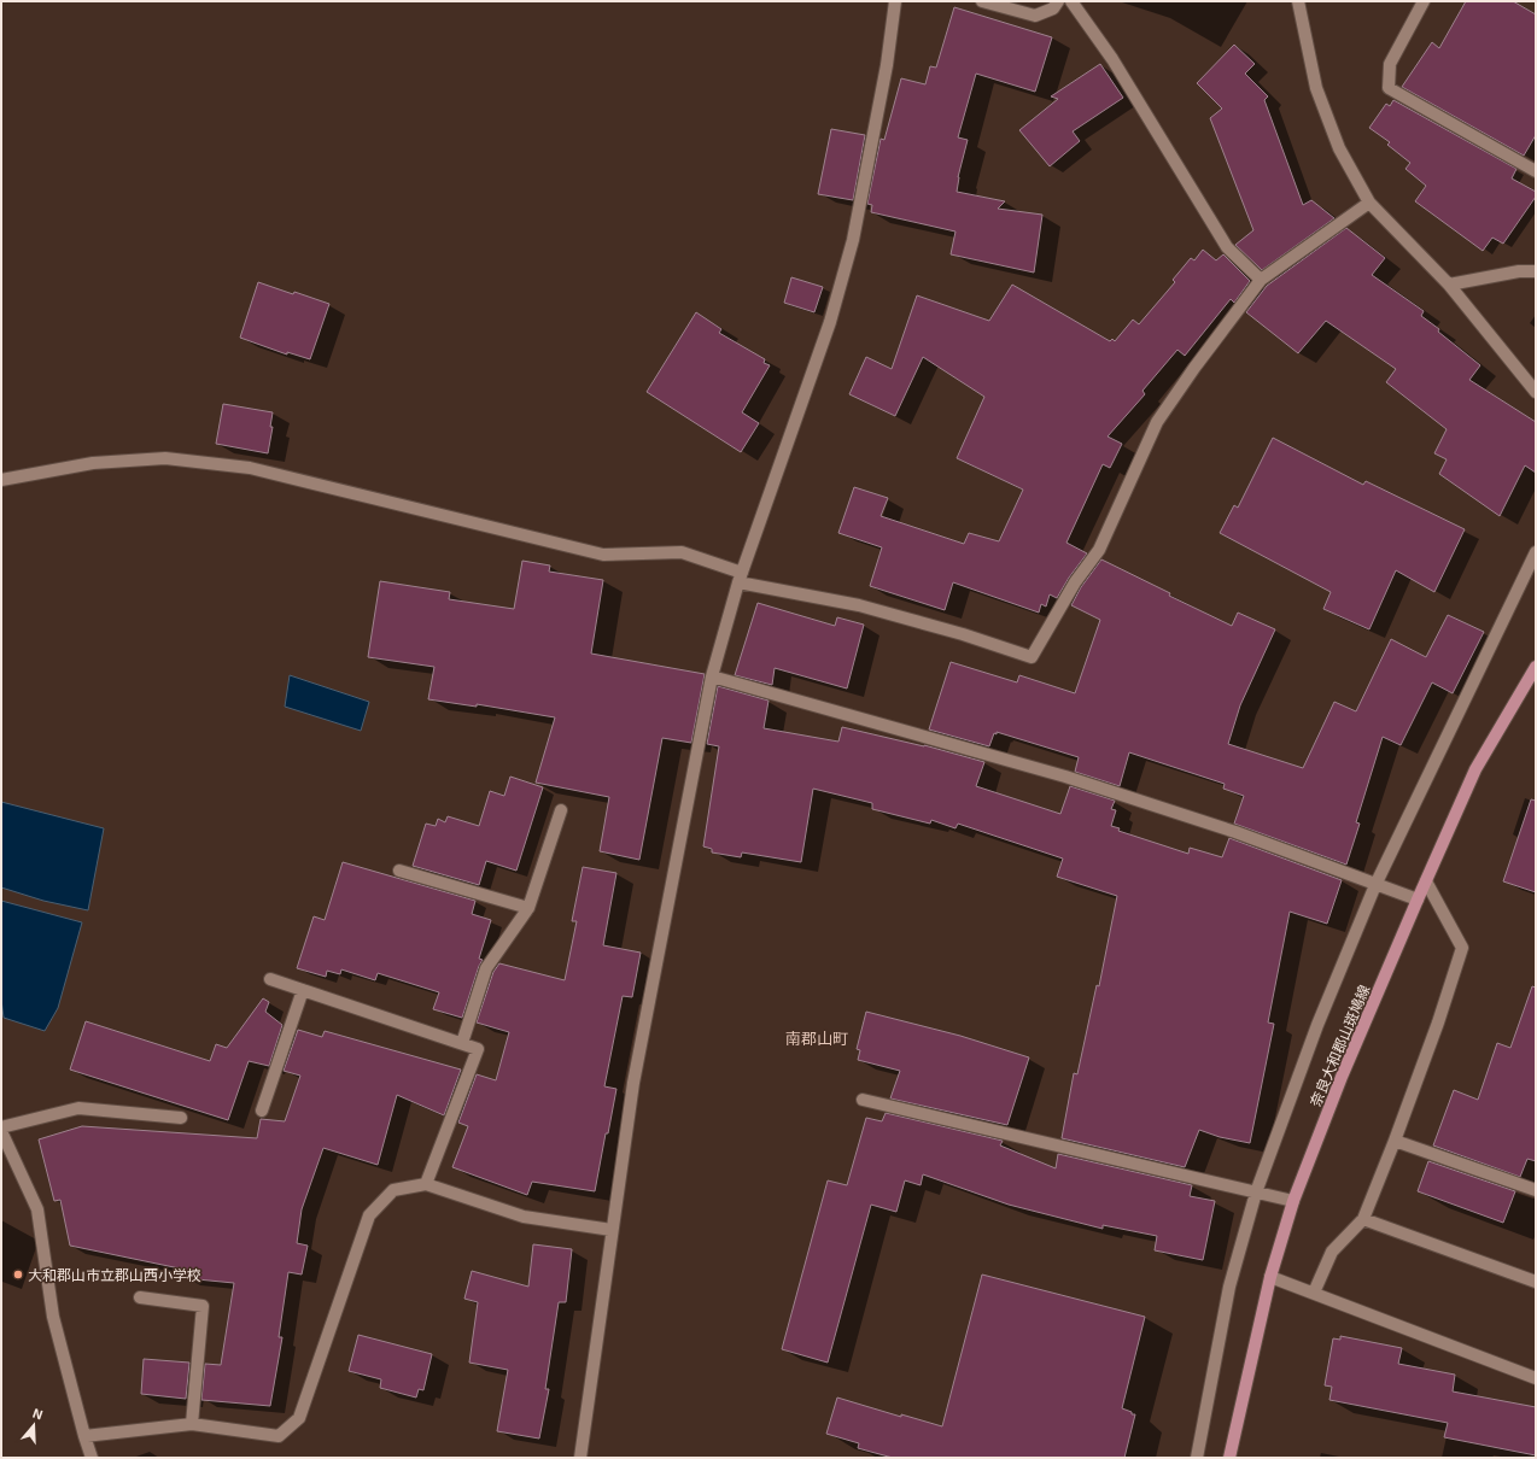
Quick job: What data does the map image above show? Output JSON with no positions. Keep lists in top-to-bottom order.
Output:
{
  "streets": {
    "main road": ["奈良大和郡山斑鳩線"]
  },
  "districts": ["南郡山町"],
  "places": ["大和郡山市立郡山西小学校"],
  "north": "top"
}
